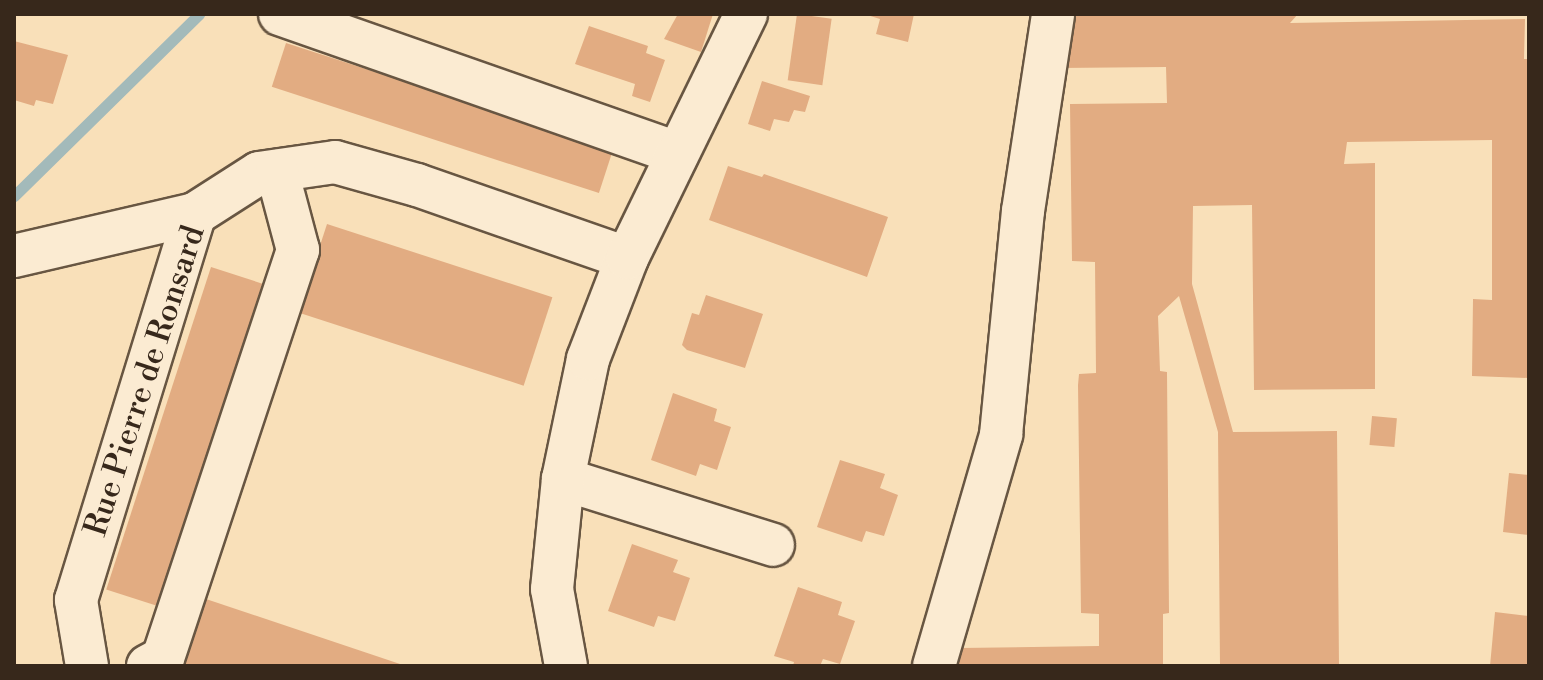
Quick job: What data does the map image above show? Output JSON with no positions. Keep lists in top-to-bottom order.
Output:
{
  "streets": {
    "street": ["Rue Pierre de Ronsard"]
  }
}
